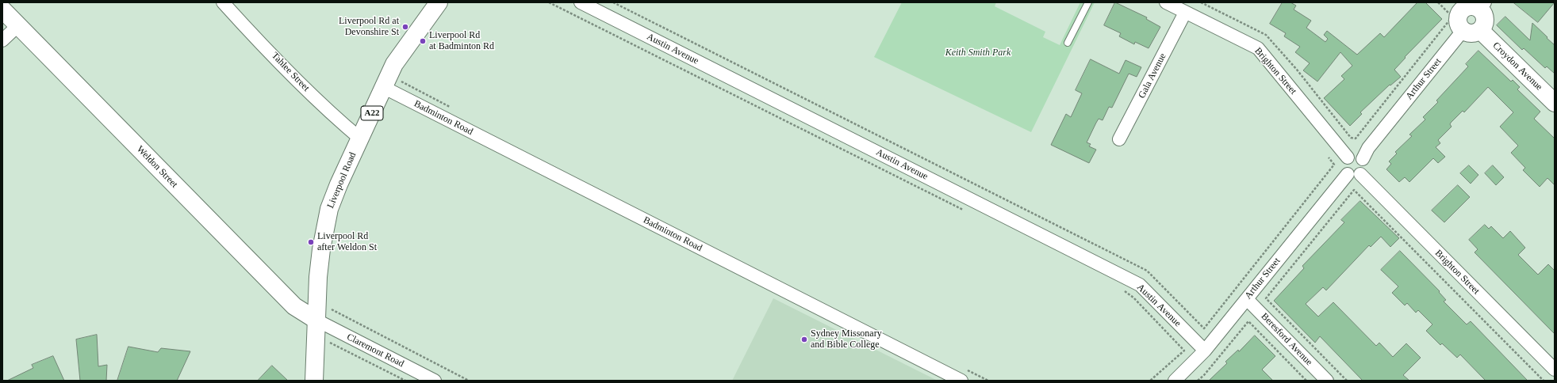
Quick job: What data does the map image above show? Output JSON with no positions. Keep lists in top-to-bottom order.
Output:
{
  "streets": {
    "main road": [
      "Croydon Avenue",
      "A22",
      "Weldon Street",
      "Liverpool Road"
    ],
    "street": [
      "Austin Avenue",
      "Brighton Street",
      "Tahlee Street",
      "Gala Avenue",
      "Arthur Street",
      "Badminton Road",
      "Beresford Avenue",
      "Claremont Road"
    ]
  },
  "crossings": [
    ["Austin Avenue", "Arthur Street"],
    ["Brighton Street", "Gala Avenue"],
    ["Brighton Street", "Arthur Street"],
    ["Tahlee Street", "Liverpool Road"],
    ["Arthur Street", "Beresford Avenue"],
    ["Badminton Road", "Liverpool Road"],
    ["Weldon Street", "Liverpool Road"],
    ["Weldon Street", "Claremont Road"],
    ["Liverpool Road", "Claremont Road"]
  ],
  "parks": ["Keith Smith Park"],
  "places": [
    "Liverpool Rd at Devonshire St",
    "Liverpool Rd at Badminton Rd",
    "Liverpool Rd after Weldon St",
    "Sydney Missonary and Bible College"
  ]
}
